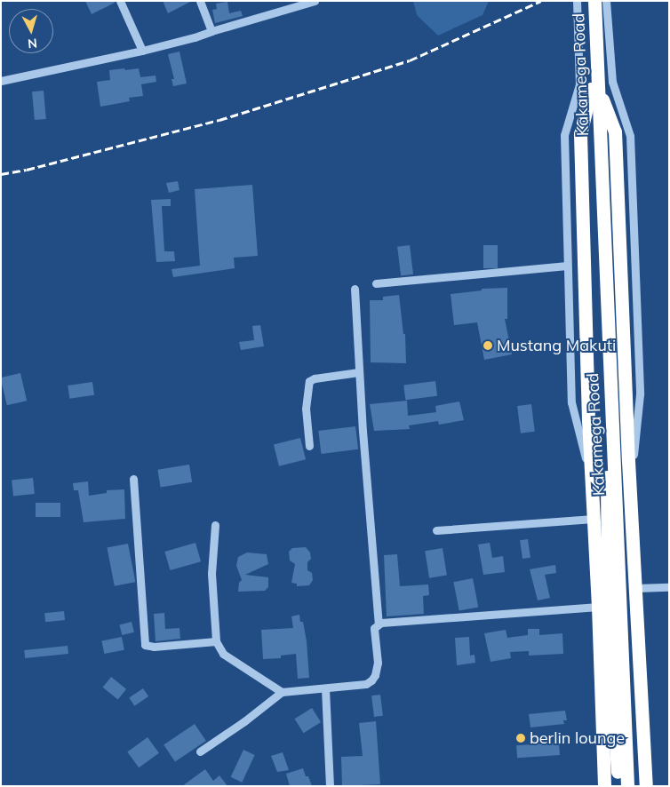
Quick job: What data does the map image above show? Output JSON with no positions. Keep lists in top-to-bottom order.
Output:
{
  "streets": {
    "highway": ["Kakamega Road"]
  },
  "places": ["Mustang Makuti", "berlin lounge"],
  "north": "bottom"
}
